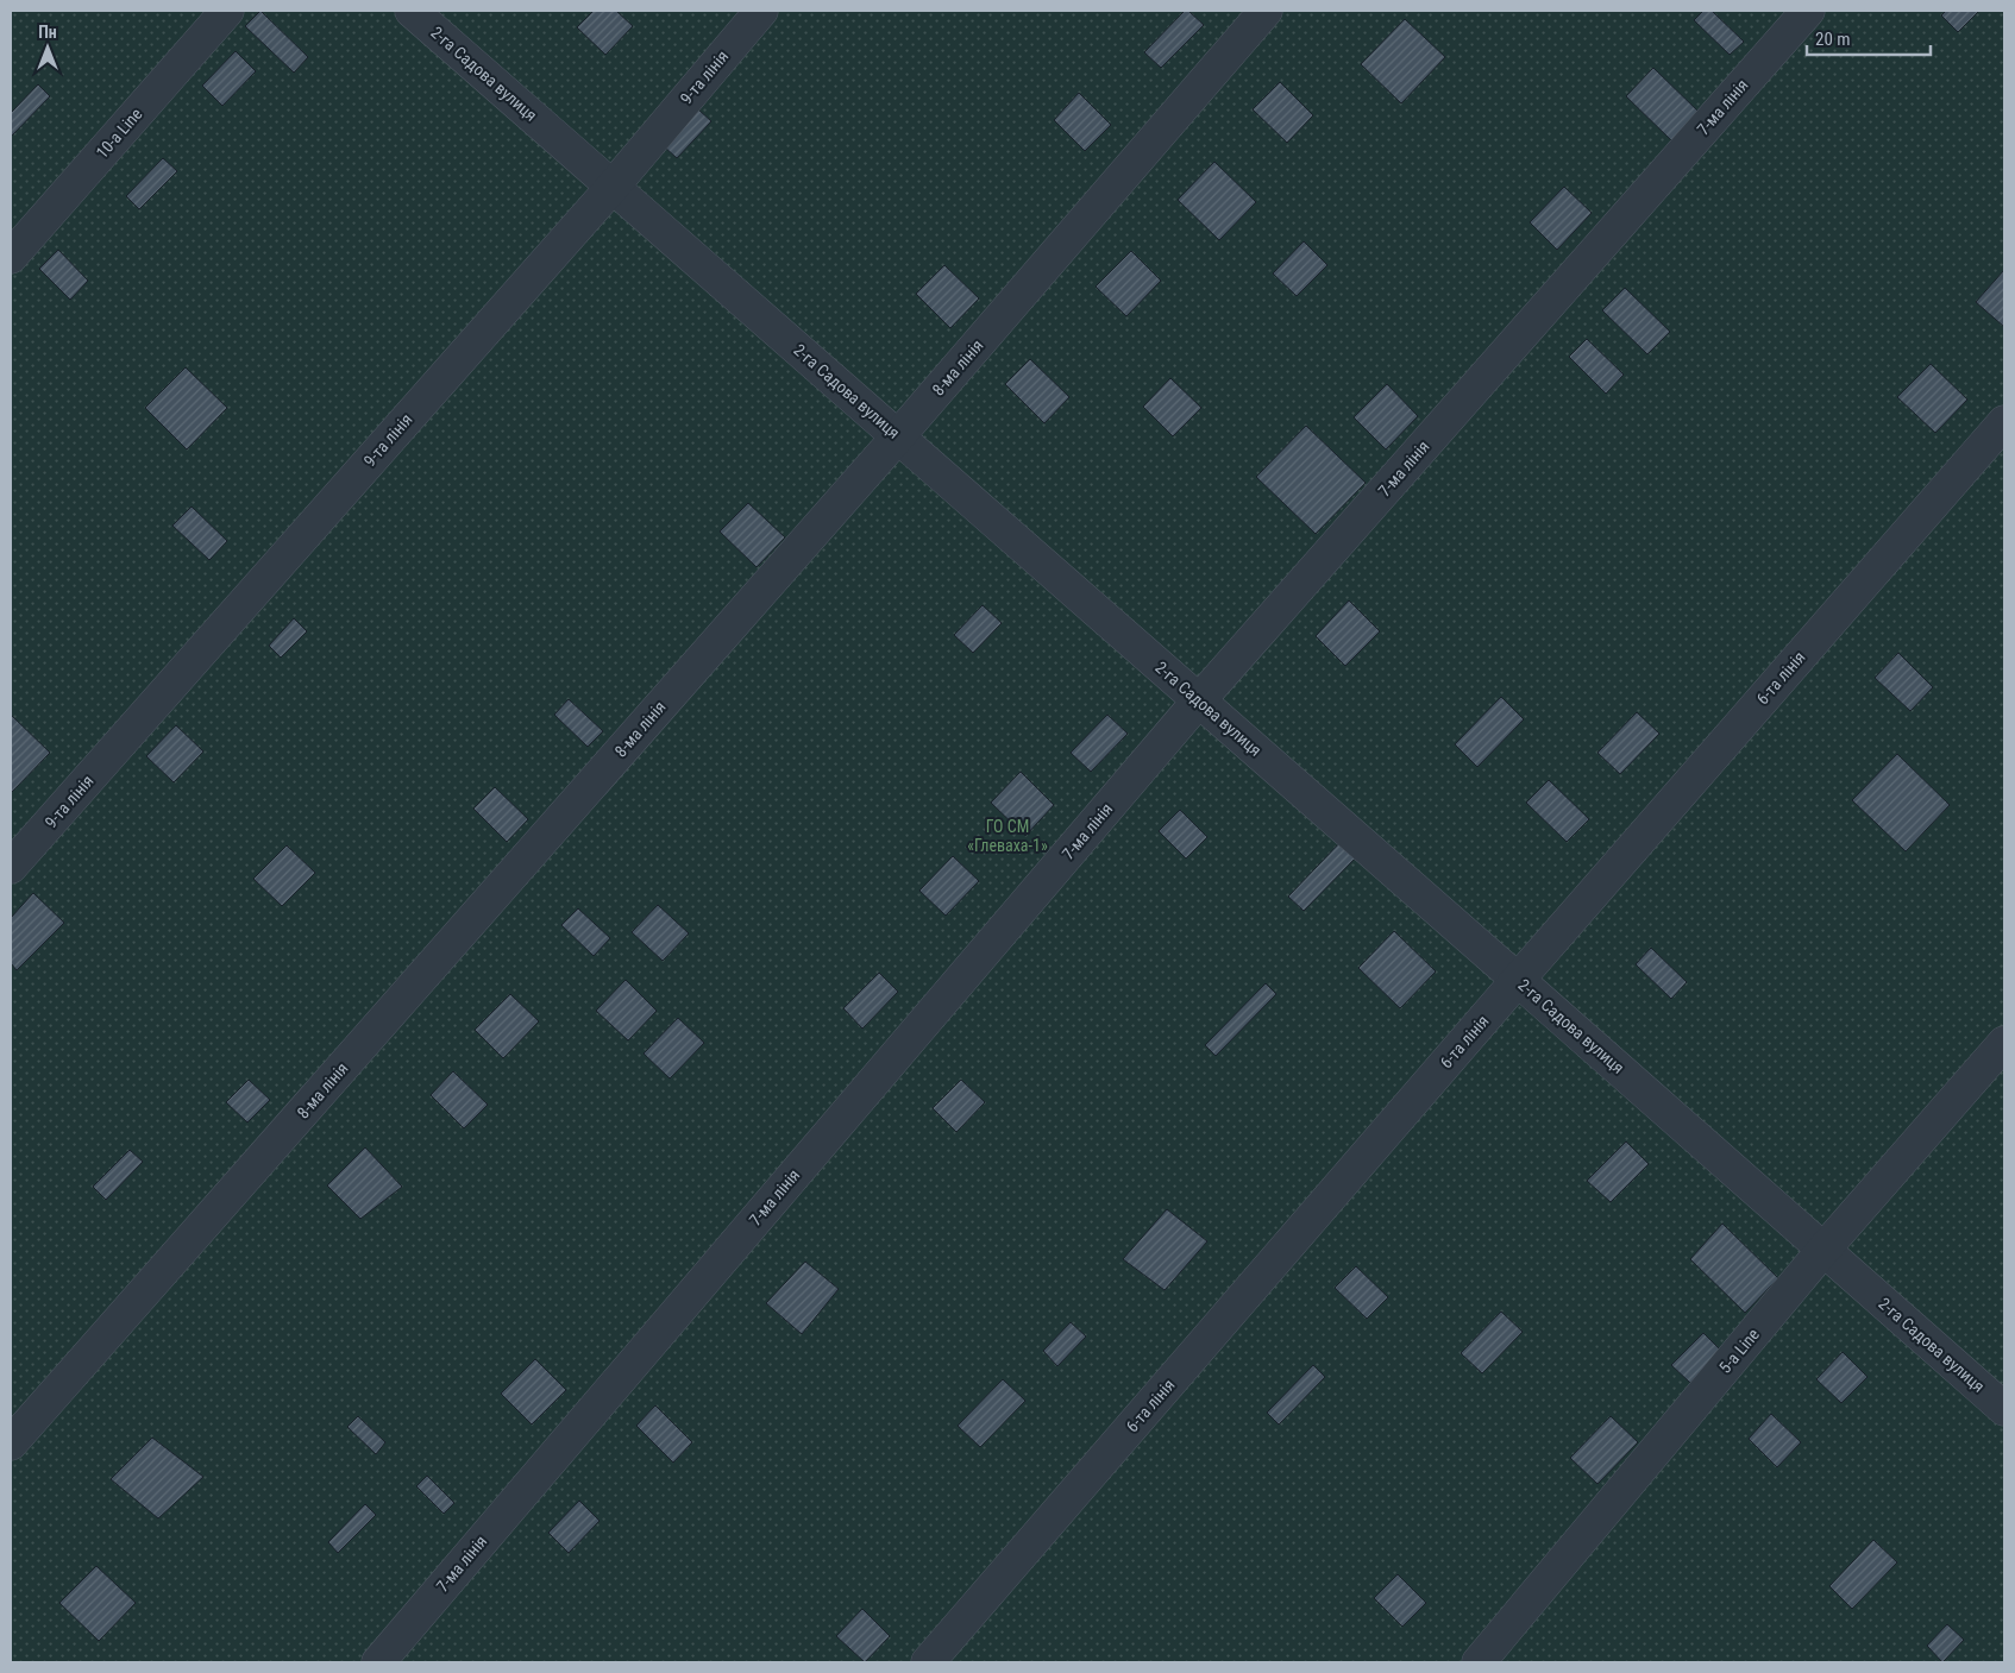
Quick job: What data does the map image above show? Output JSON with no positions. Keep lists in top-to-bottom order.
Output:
{
  "streets": {
    "street": [
      "2-га Садова вулиця",
      "9-та лінія",
      "7-ма лінія",
      "10-a Line",
      "8-ма лінія",
      "6-та лінія",
      "5-a Line"
    ]
  },
  "crossings": [
    ["2-га Садова вулиця", "9-та лінія"],
    ["2-га Садова вулиця", "7-ма лінія"],
    ["2-га Садова вулиця", "8-ма лінія"],
    ["2-га Садова вулиця", "6-та лінія"],
    ["2-га Садова вулиця", "5-a Line"]
  ],
  "parks": ["ГО СМ «Глеваха-1»"],
  "scale_bar": "20 m",
  "north": "top"
}
